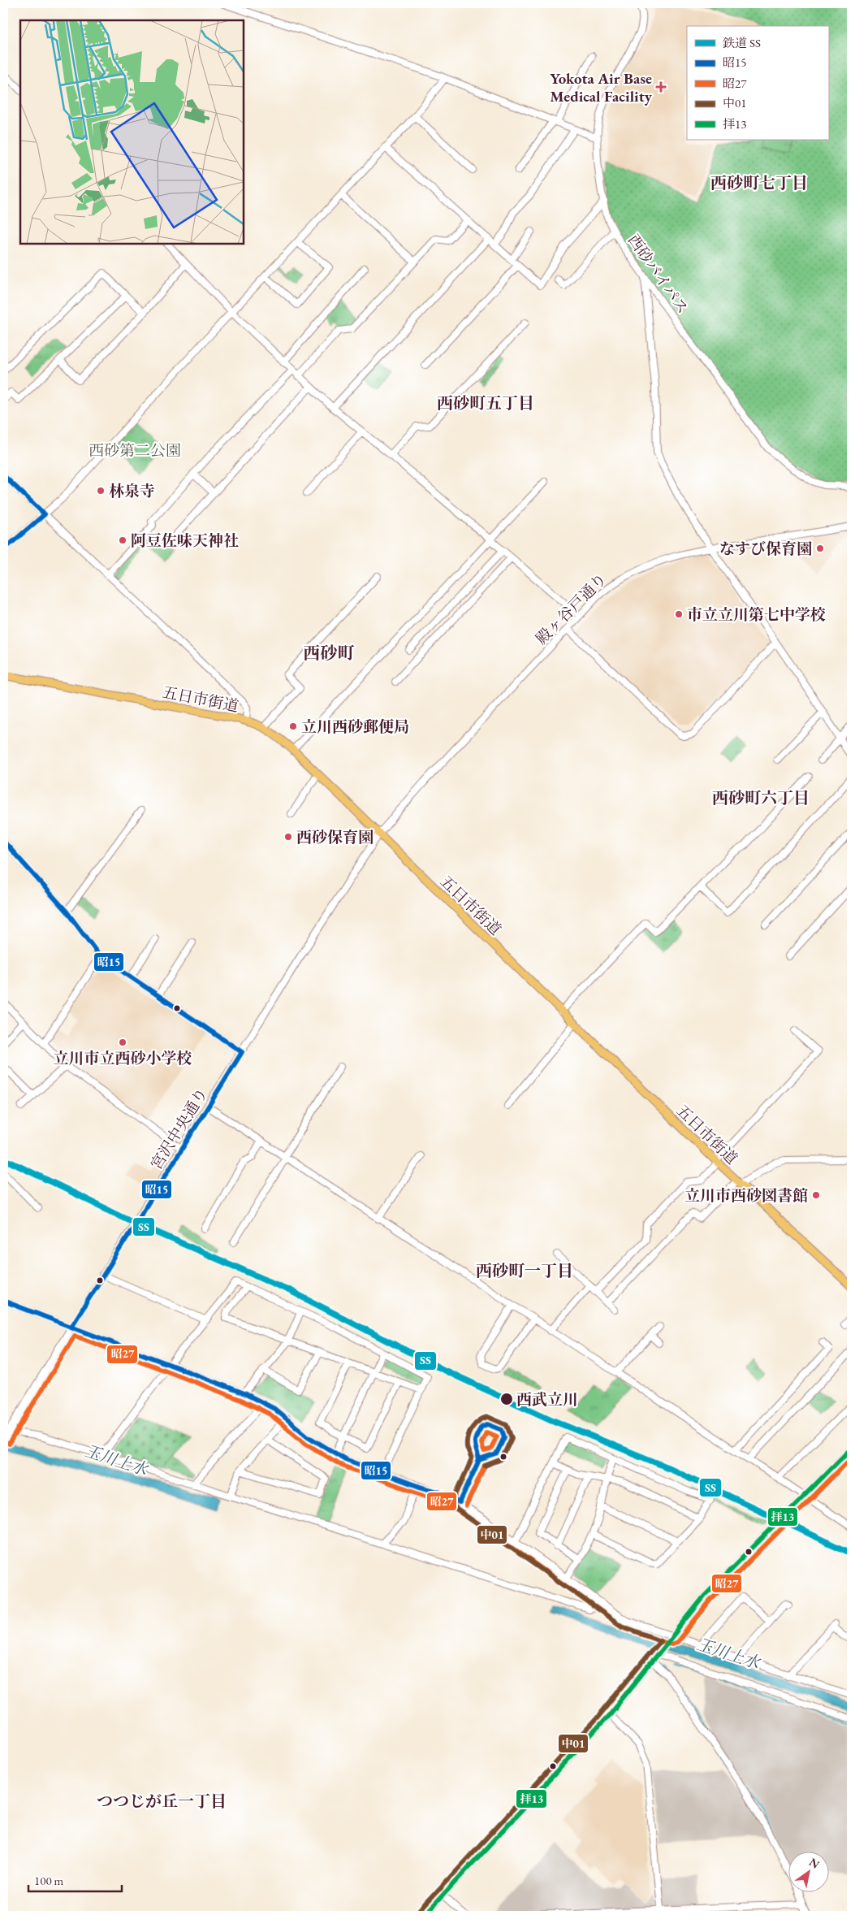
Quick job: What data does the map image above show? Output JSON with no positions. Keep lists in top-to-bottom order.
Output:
{
  "streets": {
    "main road": ["五日市街道"],
    "street": ["西砂バイパス", "殿ヶ谷戸通り", "宮沢中央通り"]
  },
  "crossings": [
    ["殿ヶ谷戸通り", "五日市街道"],
    ["殿ヶ谷戸通り", "宮沢中央通り"],
    ["五日市街道", "宮沢中央通り"]
  ],
  "districts": [
    "西砂町七丁目",
    "西砂町五丁目",
    "西砂町",
    "西砂町六丁目",
    "西砂町一丁目",
    "つつじが丘一丁目"
  ],
  "water": ["玉川上水"],
  "parks": ["西砂第二公園"],
  "places": {
    "health": ["Yokota Air Base Medical Facility"],
    "other": [
      "林泉寺",
      "阿豆佐味天神社",
      "なすび保育園",
      "市立立川第七中学校",
      "立川西砂郵便局",
      "西砂保育園",
      "立川市立西砂小学校",
      "立川市西砂図書館",
      "西武立川"
    ]
  },
  "lines": [
    "transit line 昭15",
    "rail line SS",
    "transit line 昭27",
    "transit line 中01",
    "transit line 拝13"
  ],
  "legend": [
    "鉄道 SS",
    "昭15",
    "昭27",
    "中01",
    "拝13"
  ],
  "scale_bar": "100 m",
  "north": "top right"
}
